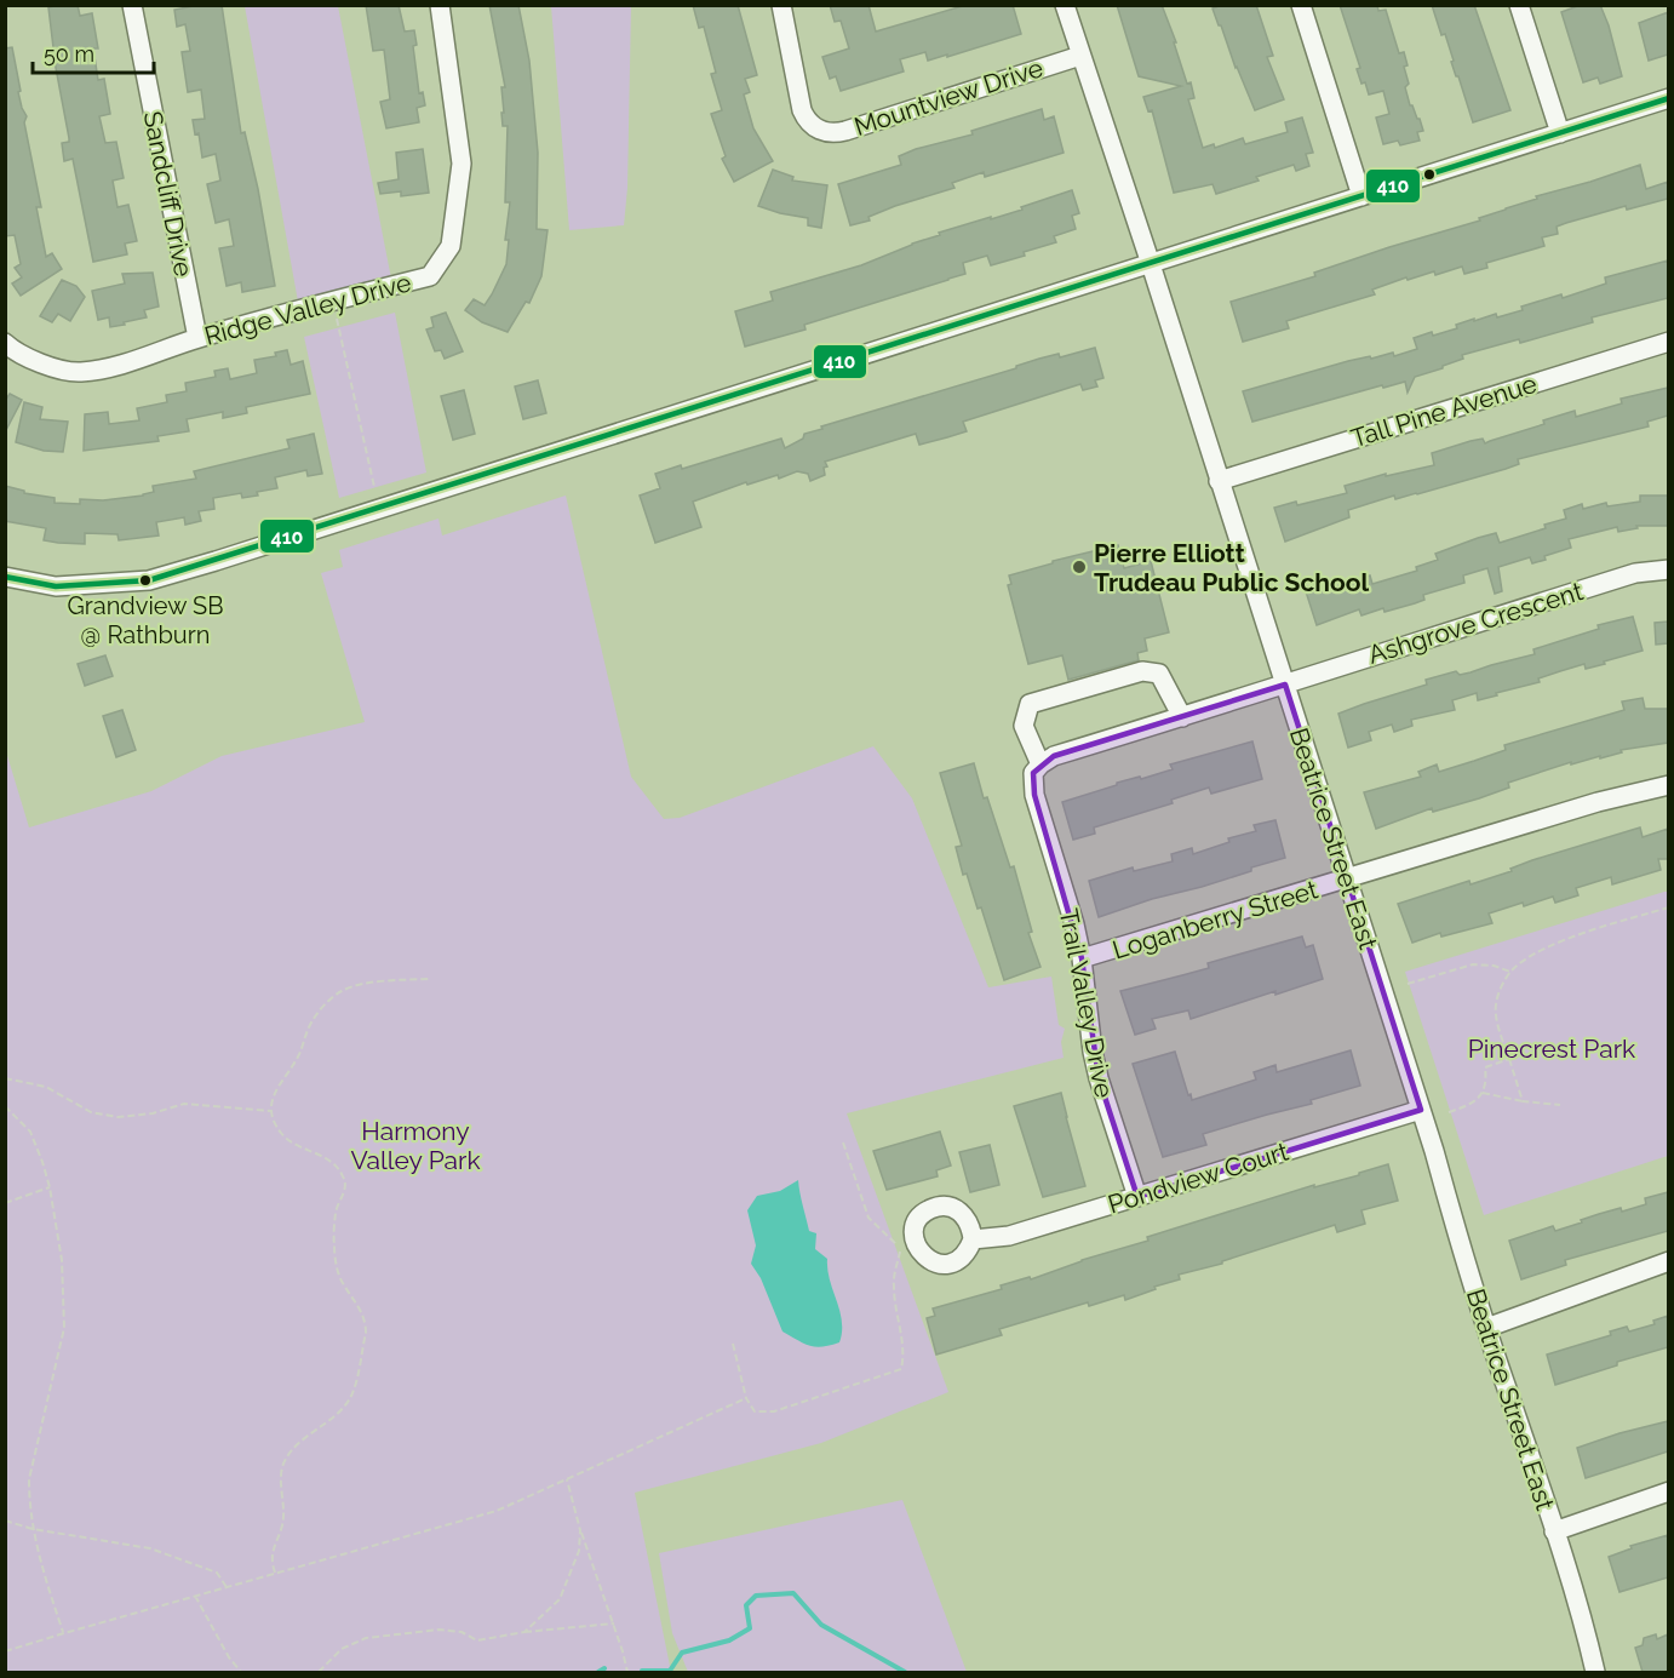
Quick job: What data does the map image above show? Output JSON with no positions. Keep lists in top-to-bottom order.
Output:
{
  "streets": {
    "street": [
      "Mountview Drive",
      "Sandcliff Drive",
      "Ridge Valley Drive",
      "Tall Pine Avenue",
      "Ashgrove Crescent",
      "Beatrice Street East",
      "Loganberry Street",
      "Trail Valley Drive",
      "Pondview Court"
    ]
  },
  "crossings": [
    ["Mountview Drive", "Beatrice Street East"],
    ["Sandcliff Drive", "Ridge Valley Drive"],
    ["Tall Pine Avenue", "Beatrice Street East"],
    ["Ashgrove Crescent", "Beatrice Street East"],
    ["Beatrice Street East", "Loganberry Street"],
    ["Beatrice Street East", "Pondview Court"],
    ["Loganberry Street", "Trail Valley Drive"],
    ["Trail Valley Drive", "Pondview Court"]
  ],
  "parks": ["Pinecrest Park", "Harmony Valley Park"],
  "places": ["Pierre Elliott Trudeau Public School", "Grandview SB @ Rathburn"],
  "lines": ["transit line 410"],
  "scale_bar": "50 m"
}
